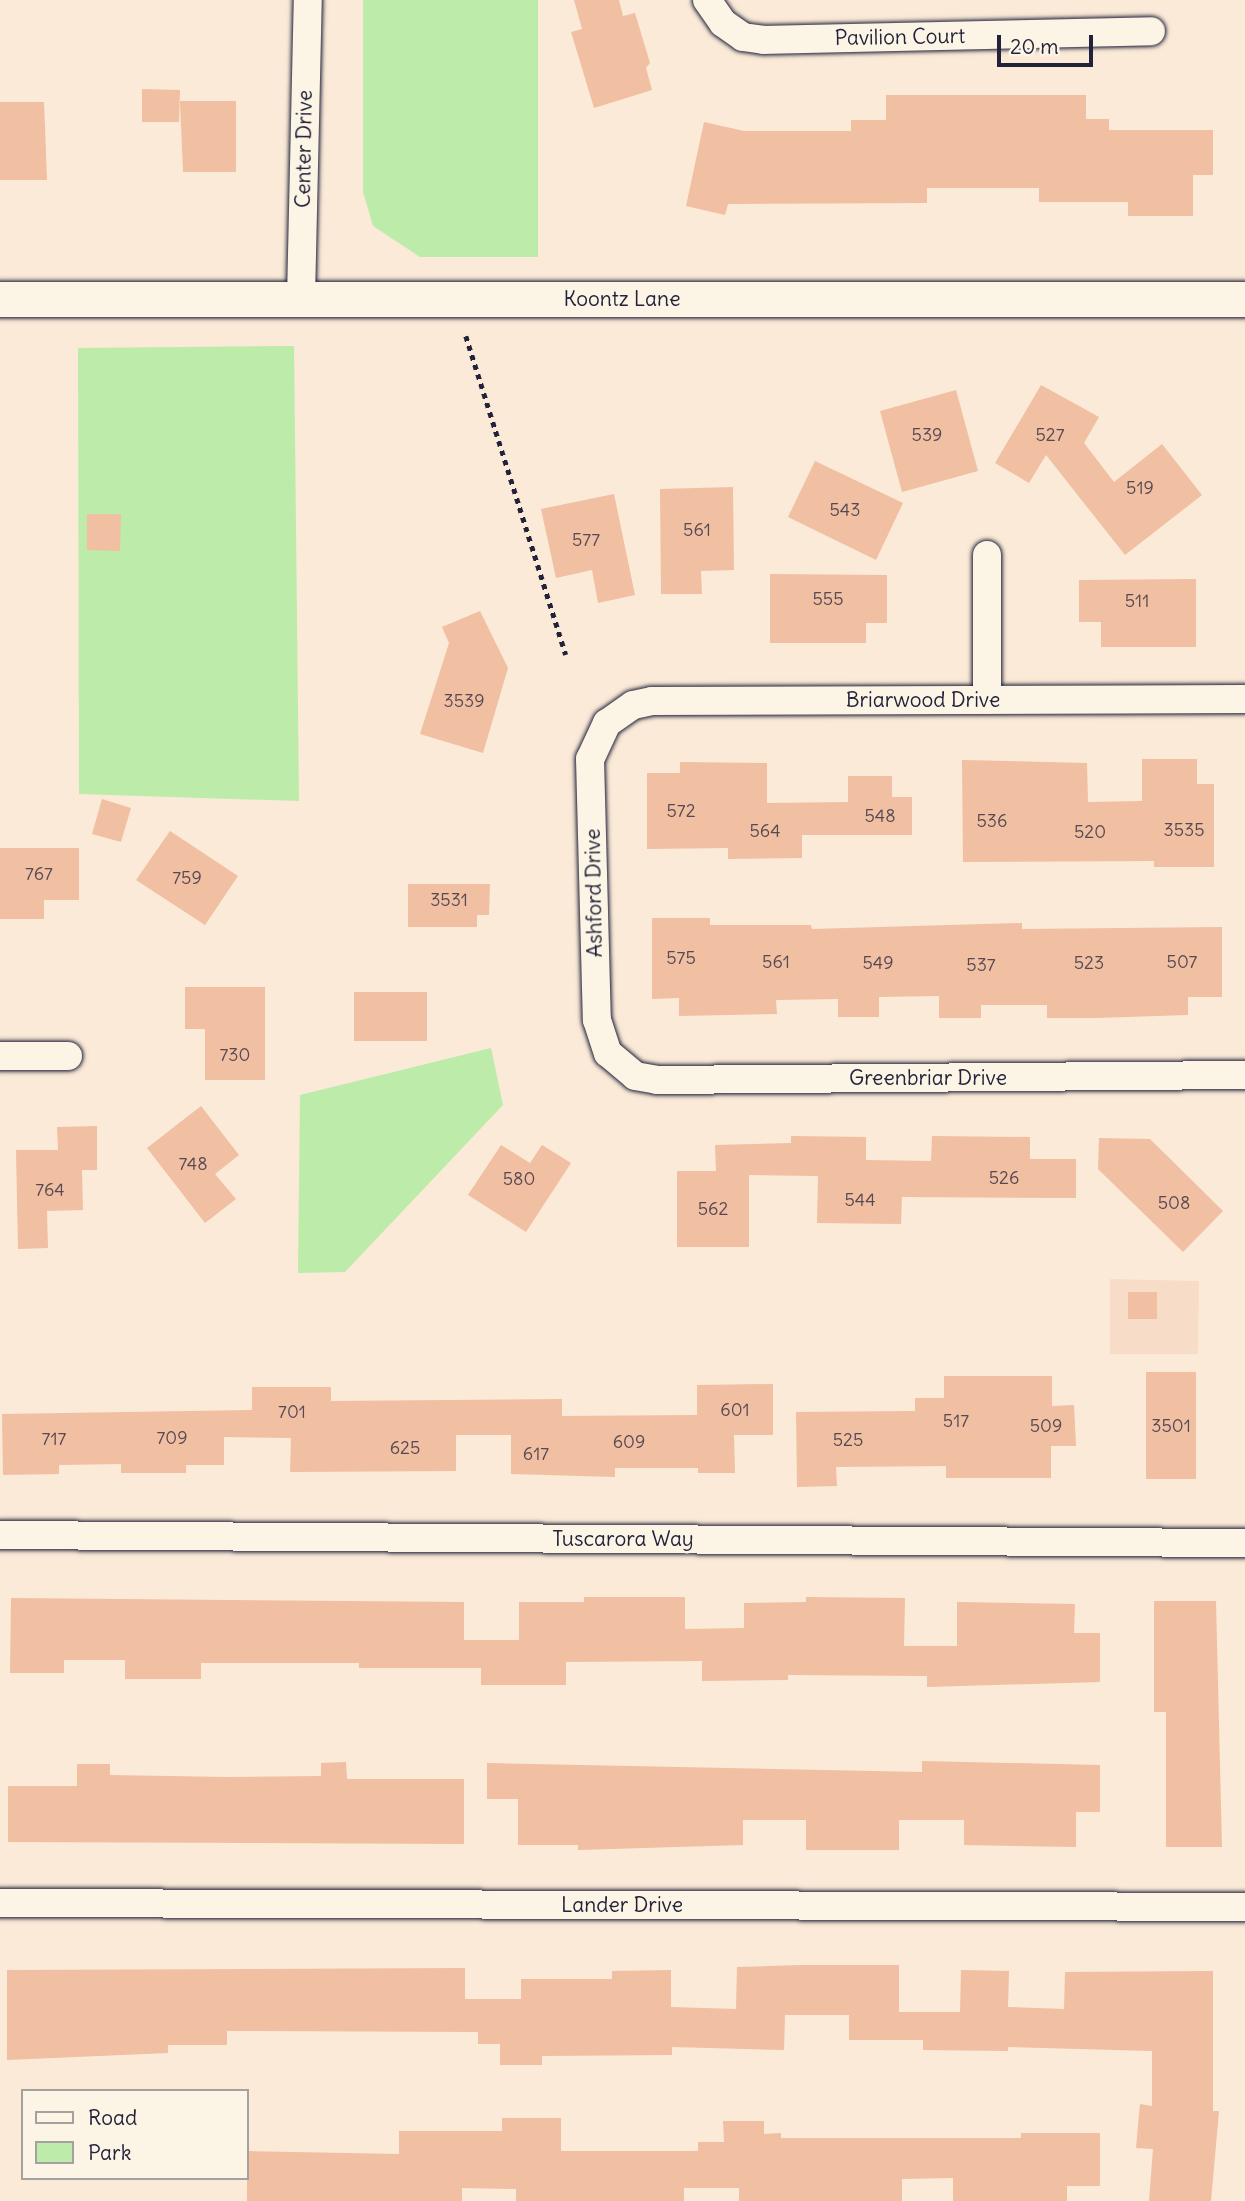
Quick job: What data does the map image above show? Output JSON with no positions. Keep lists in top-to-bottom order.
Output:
{
  "streets": {
    "street": [
      "Pavilion Court",
      "Center Drive",
      "Koontz Lane",
      "Briarwood Drive",
      "Ashford Drive",
      "Greenbriar Drive",
      "Tuscarora Way",
      "Lander Drive"
    ]
  },
  "crossings": [
    ["Center Drive", "Koontz Lane"],
    ["Briarwood Drive", "Ashford Drive"],
    ["Ashford Drive", "Greenbriar Drive"]
  ],
  "house_numbers": [
    "539",
    "527",
    "519",
    "543",
    "561",
    "577",
    "555",
    "511",
    "3539",
    "572",
    "548",
    "536",
    "3535",
    "564",
    "520",
    "767",
    "759",
    "3531",
    "575",
    "561",
    "507",
    "549",
    "523",
    "537",
    "730",
    "748",
    "526",
    "580",
    "764",
    "544",
    "508",
    "562",
    "601",
    "701",
    "517",
    "509",
    "3501",
    "709",
    "717",
    "525",
    "609",
    "625",
    "617"
  ],
  "legend": ["Road", "Park"],
  "scale_bar": "20 m"
}
